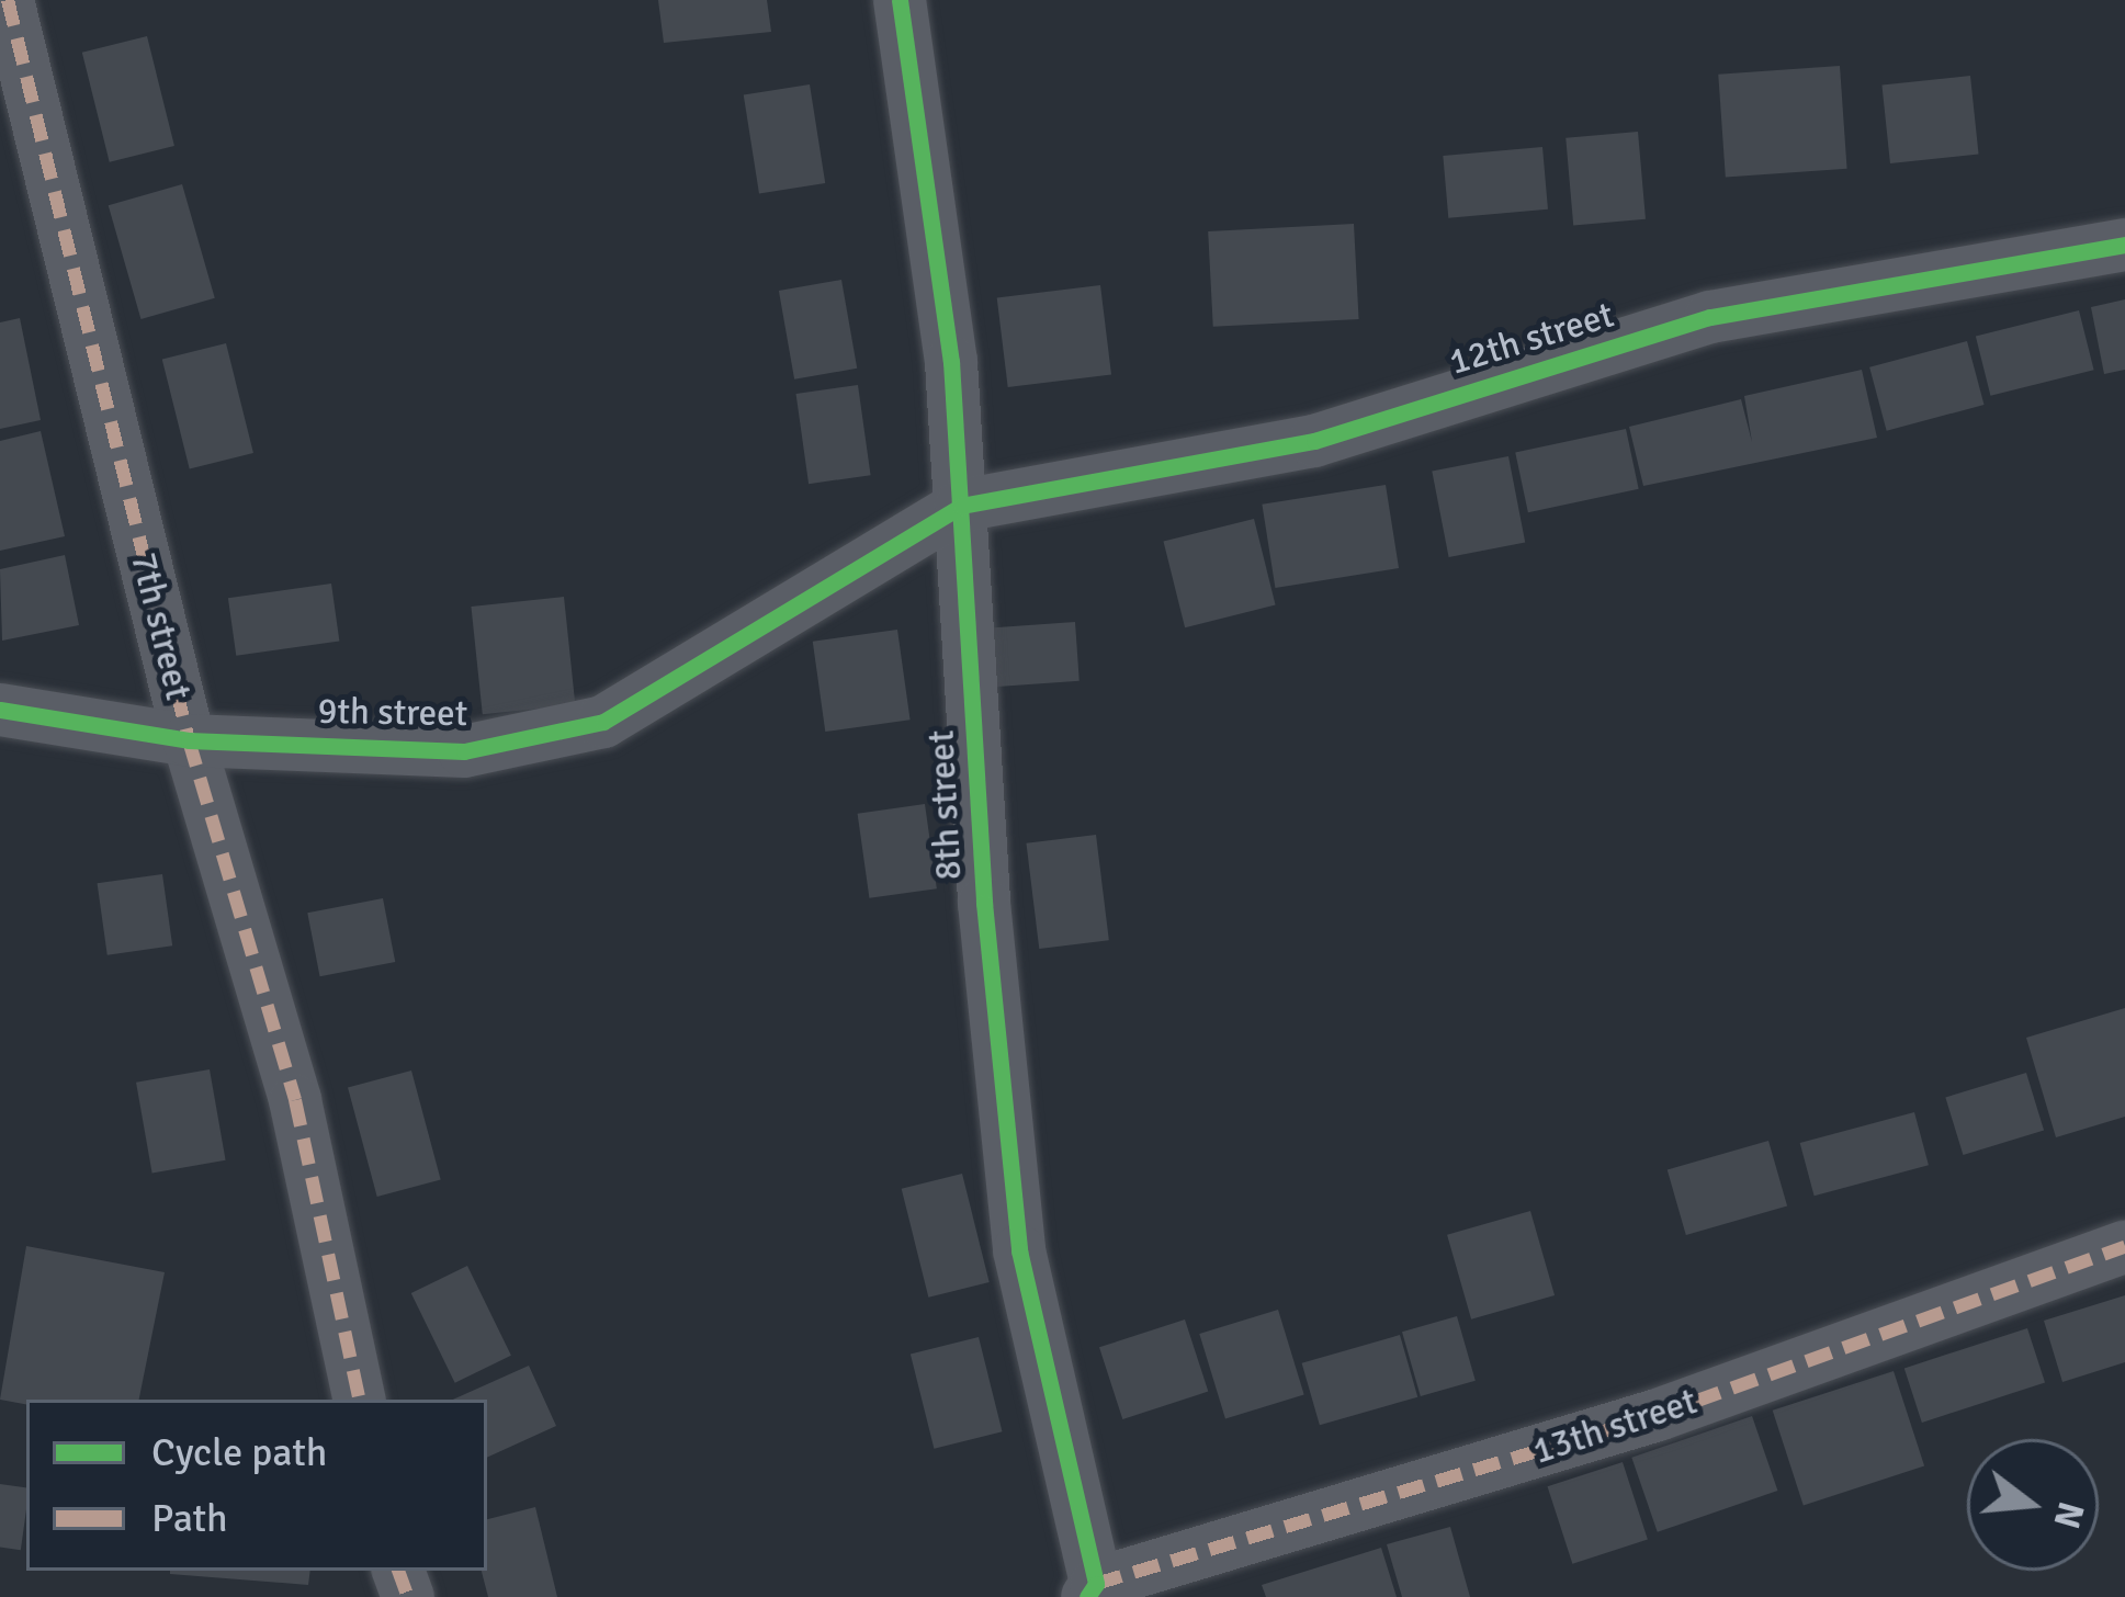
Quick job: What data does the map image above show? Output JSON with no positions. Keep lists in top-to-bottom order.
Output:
{
  "streets": {
    "street": [
      "12th street",
      "7th street",
      "9th street",
      "8th street",
      "13th street"
    ]
  },
  "crossings": [
    ["12th street", "9th street"],
    ["12th street", "8th street"],
    ["7th street", "9th street"],
    ["9th street", "8th street"],
    ["8th street", "13th street"]
  ],
  "legend": ["Cycle path", "Path"],
  "north": "right"
}
